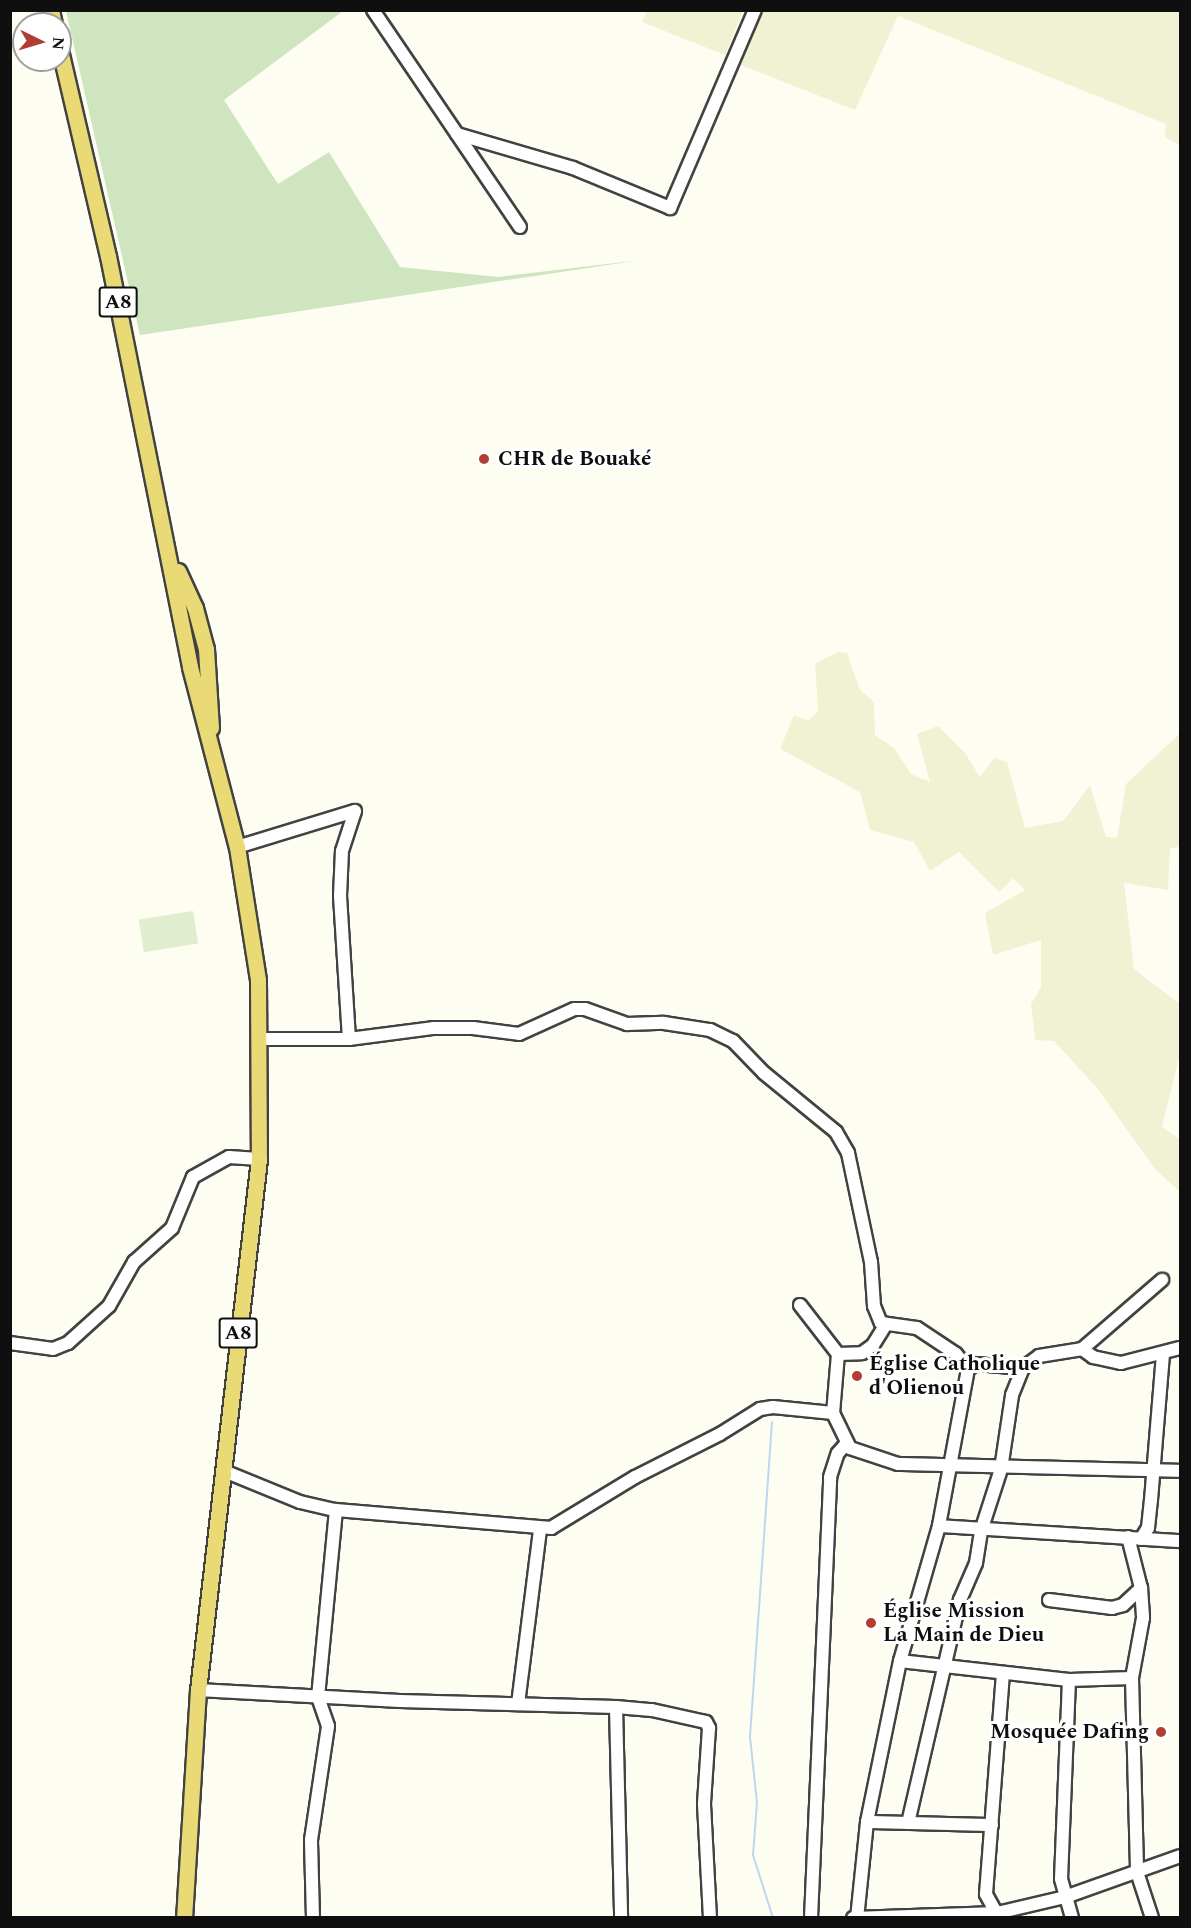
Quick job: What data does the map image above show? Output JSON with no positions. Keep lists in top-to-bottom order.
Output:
{
  "streets": {
    "main road": ["A8"]
  },
  "places": [
    "CHR de Bouaké",
    "Église Catholique d'Olienou",
    "Église Mission La Main de Dieu",
    "Mosquée Dafing"
  ],
  "north": "right"
}
